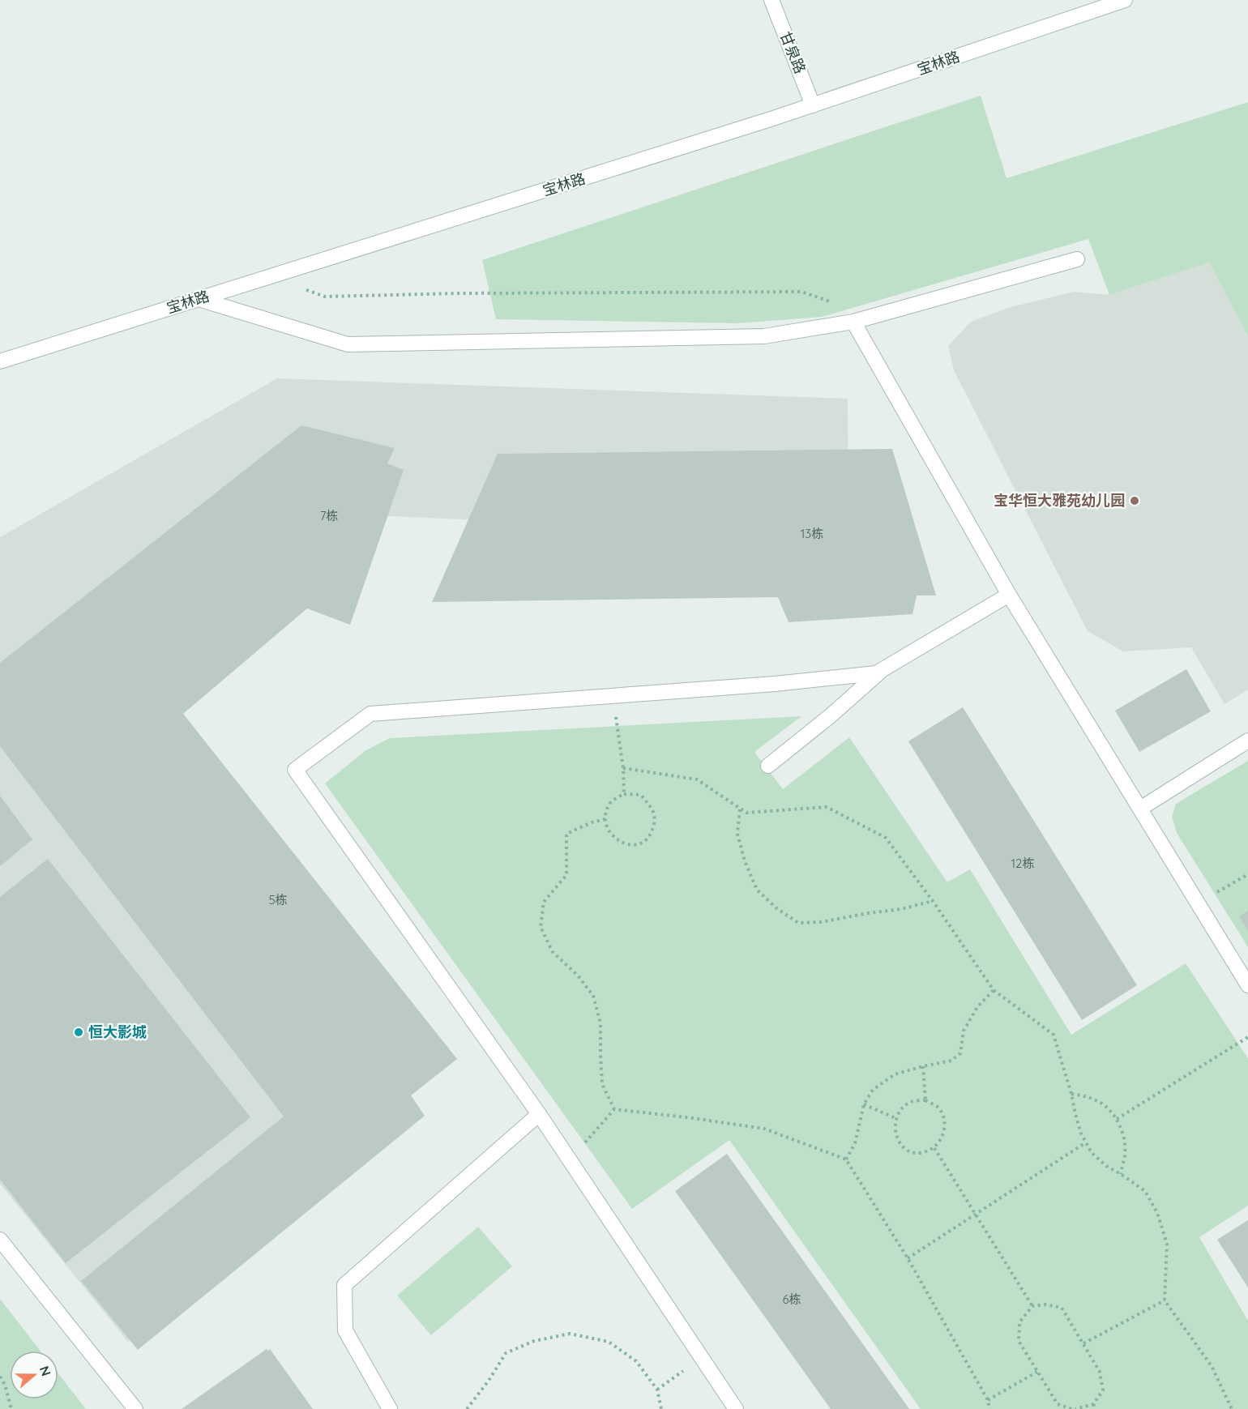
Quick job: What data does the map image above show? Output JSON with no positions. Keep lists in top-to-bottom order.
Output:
{
  "streets": {
    "street": ["甘泉路", "宝林路"]
  },
  "crossings": [
    ["甘泉路", "宝林路"]
  ],
  "places": ["宝华恒大雅苑幼儿园", "恒大影城"],
  "house_numbers": [
    "7栋",
    "13栋",
    "12栋",
    "5栋",
    "6栋"
  ],
  "north": "right"
}
